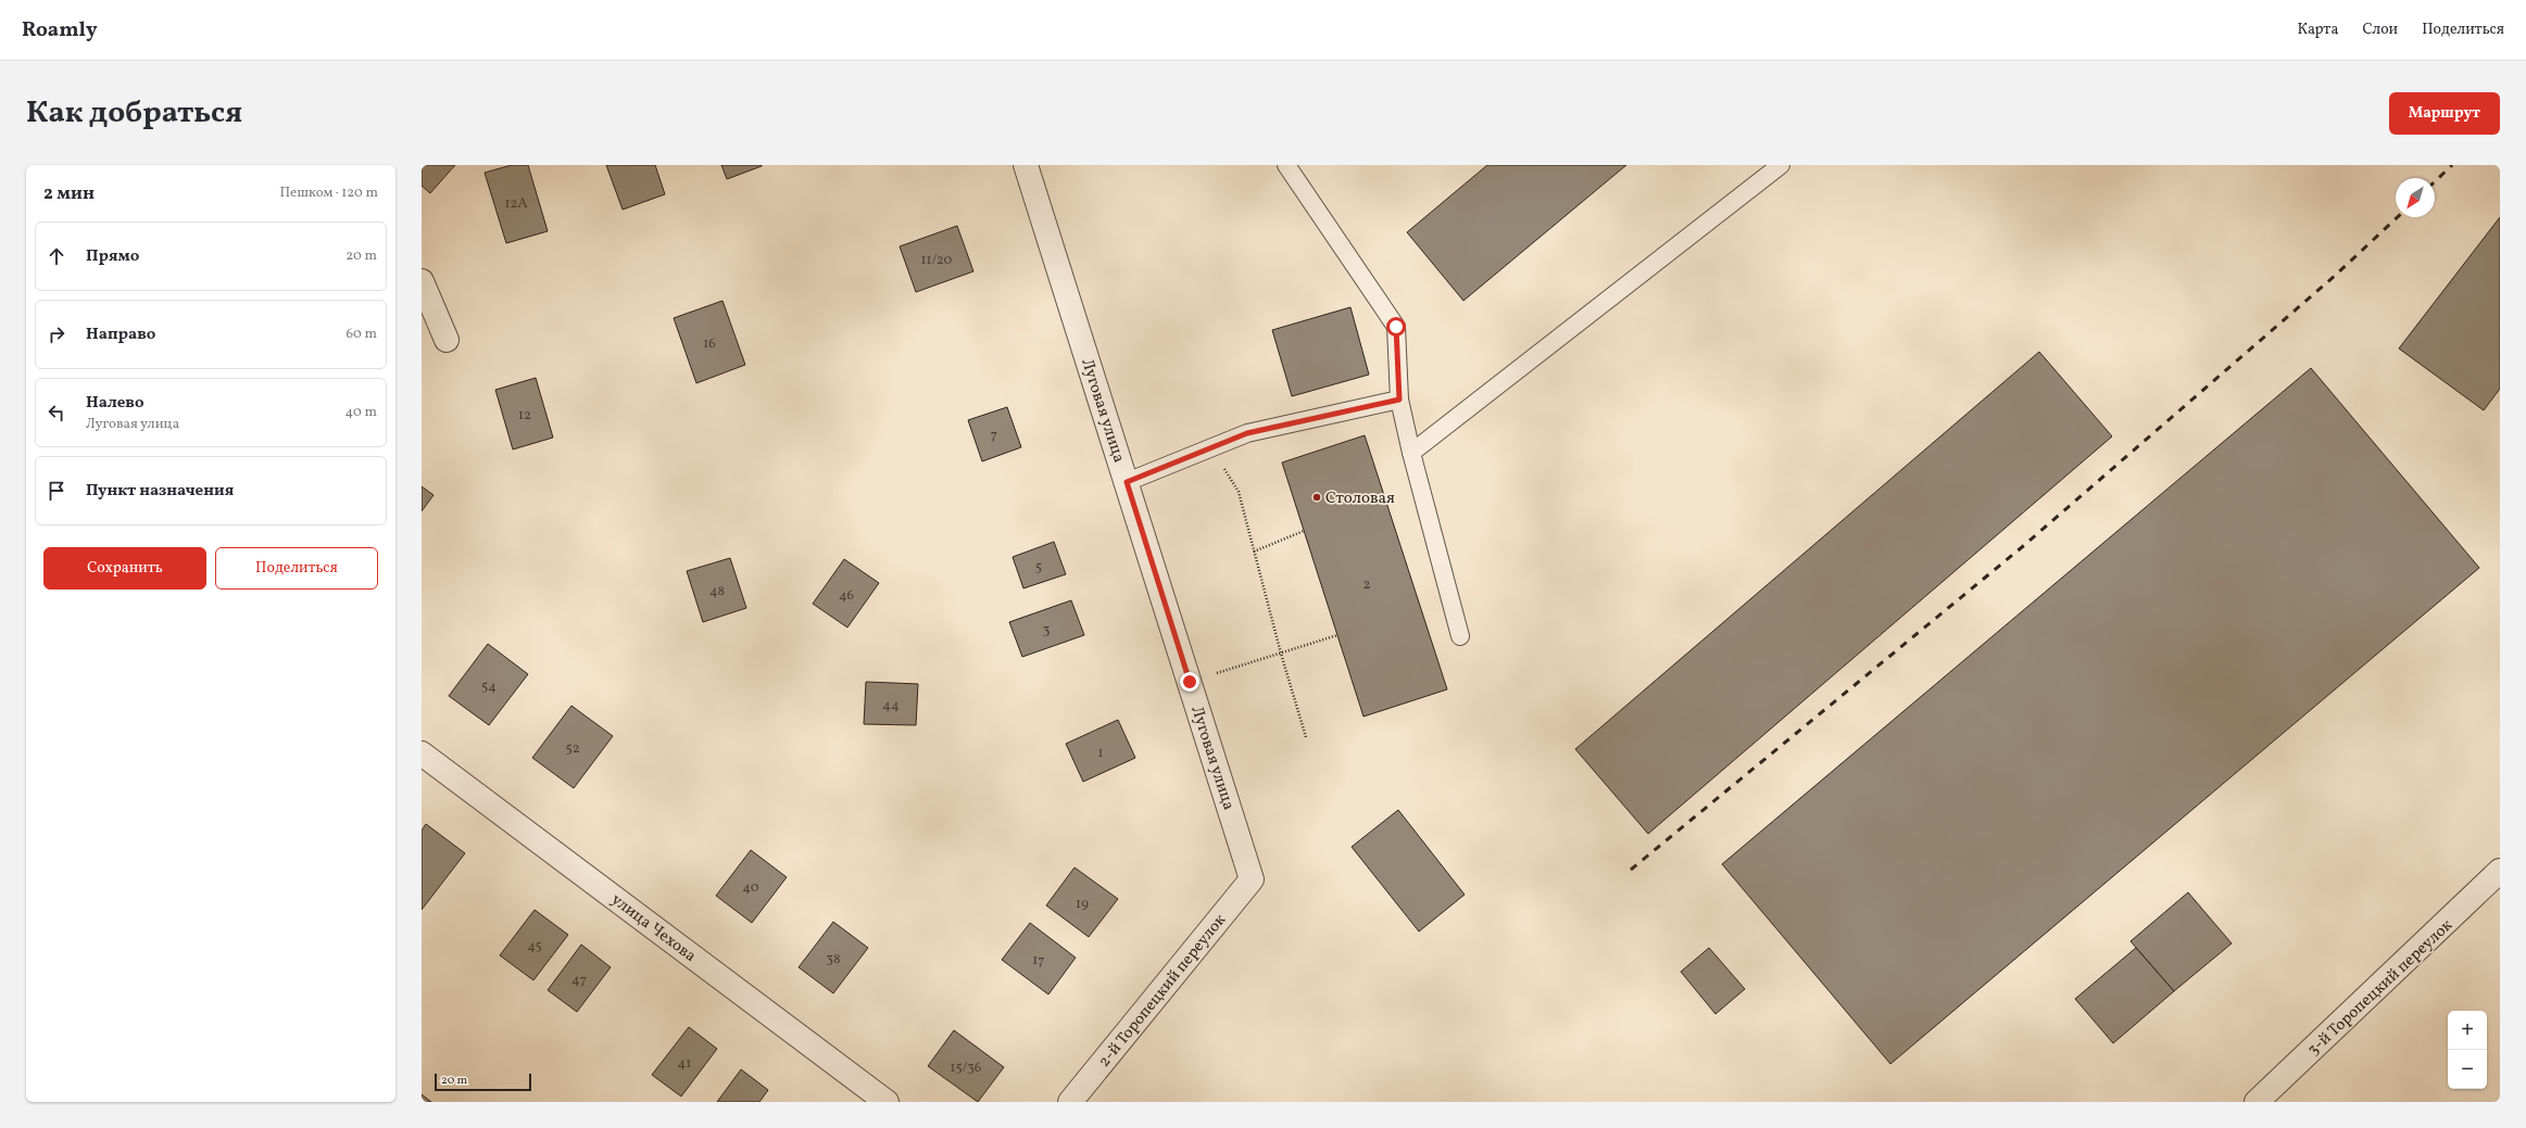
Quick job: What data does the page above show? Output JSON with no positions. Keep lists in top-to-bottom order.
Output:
{
  "streets": {
    "street": [
      "Луговая улица",
      "улица Чехова",
      "3-й Торопецкий переулок",
      "2-й Торопецкий переулок"
    ]
  },
  "crossings": [
    ["Луговая улица", "2-й Торопецкий переулок"]
  ],
  "places": ["Столовая"],
  "house_numbers": [
    "12А",
    "11/20",
    "16",
    "12",
    "7",
    "5",
    "2",
    "48",
    "46",
    "3",
    "54",
    "44",
    "52",
    "1",
    "40",
    "19",
    "45",
    "38",
    "17",
    "47",
    "41",
    "15/36"
  ],
  "scale_bar": "20 m",
  "north": "bottom left",
  "page": {
    "header": "Roamly",
    "nav": ["Карта", "Слои", "Поделиться"],
    "title": "Как добраться",
    "buttons": [
      "Маршрут",
      ["Сохранить", "Поделиться"]
    ],
    "heading": ["2 мин", "Пешком · 120 m"],
    "list": [
      ["Прямо", "20 m"],
      ["Направо", "60 m"],
      ["Налево", "Луговая улица", "40 m"],
      "Пункт назначения"
    ],
    "map_buttons": ["+", "−"],
    "scale": "20 m"
  }
}
